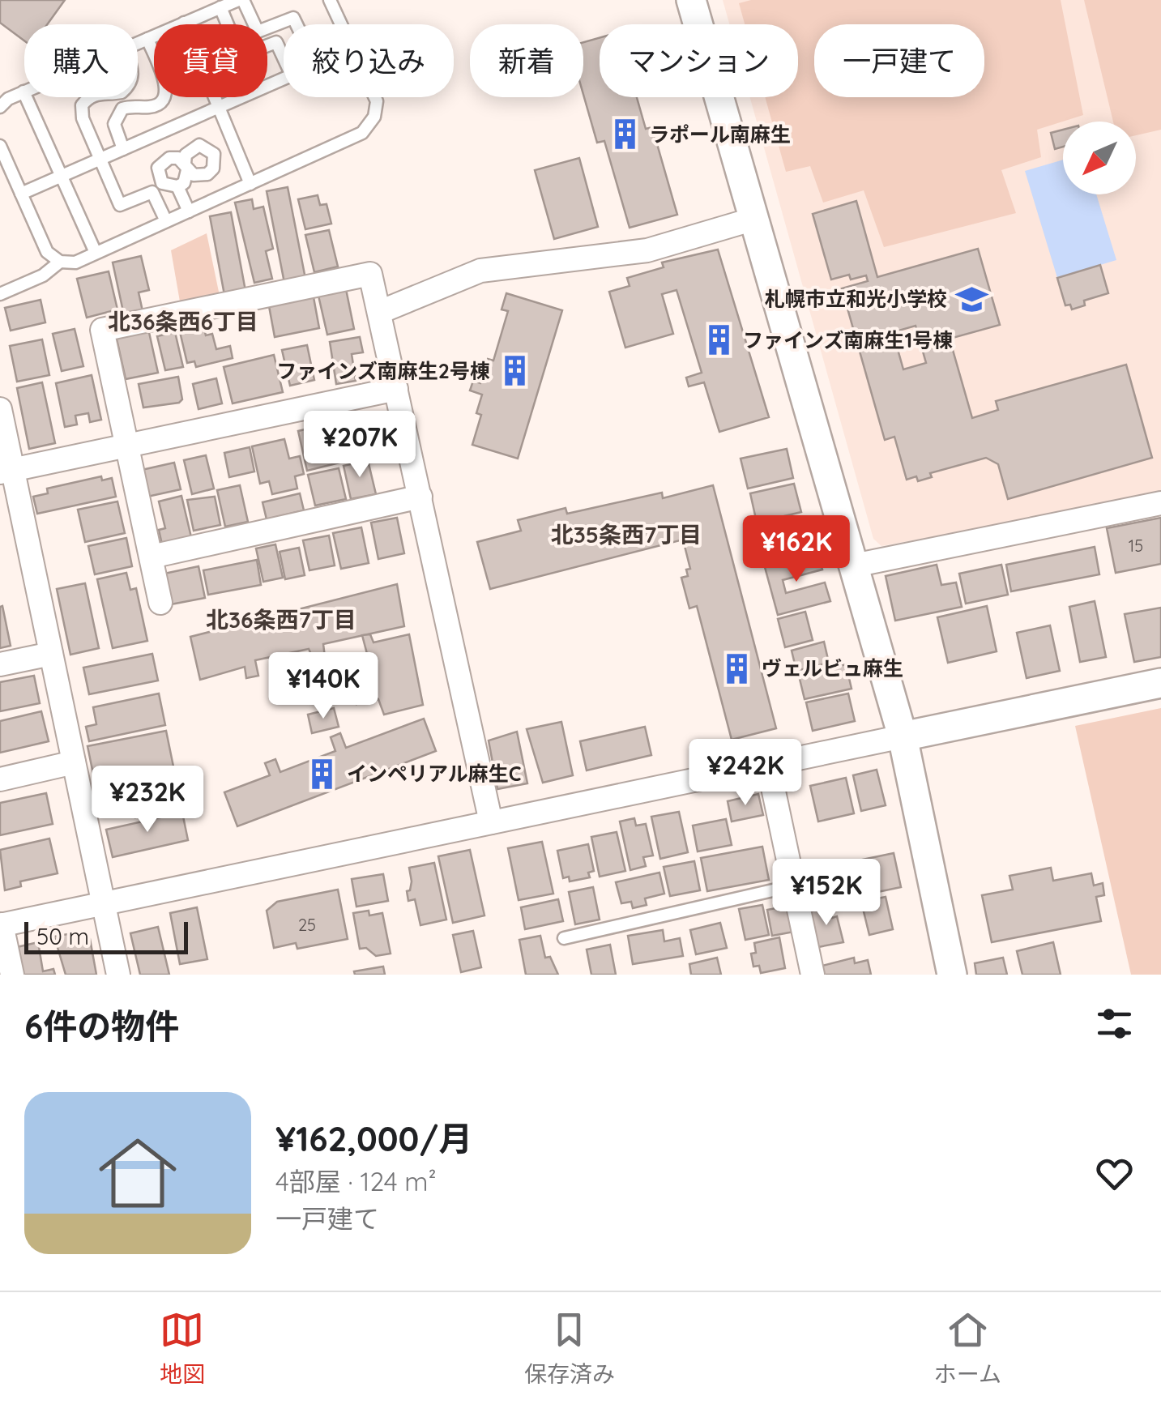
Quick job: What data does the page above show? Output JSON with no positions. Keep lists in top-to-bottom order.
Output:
{
  "districts": ["北36条西6丁目", "北35条西7丁目", "北36条西7丁目"],
  "places": {
    "building": [
      "ラポール南麻生",
      "ファインズ南麻生1号棟",
      "ファインズ南麻生2号棟",
      "ヴェルビュ麻生",
      "インペリアル麻生C"
    ],
    "school or university": ["札幌市立和光小学校"]
  },
  "house_numbers": ["15", "25"],
  "scale_bar": "50 m",
  "north": "bottom left",
  "page": {
    "chip": [
      "購入",
      "賃貸",
      "絞り込み",
      "新着",
      "マンション",
      "一戸建て"
    ],
    "price": [
      "¥207K",
      "¥162K",
      "¥140K",
      "¥242K",
      "¥232K",
      "¥152K"
    ],
    "scale": "50 m",
    "heading": "6件の物件",
    "list": [
      {
        "name": "¥162,000/月",
        "note": "4部屋 · 124 m² · 一戸建て"
      }
    ],
    "tabs": ["地図", "保存済み", "ホーム"]
  }
}
